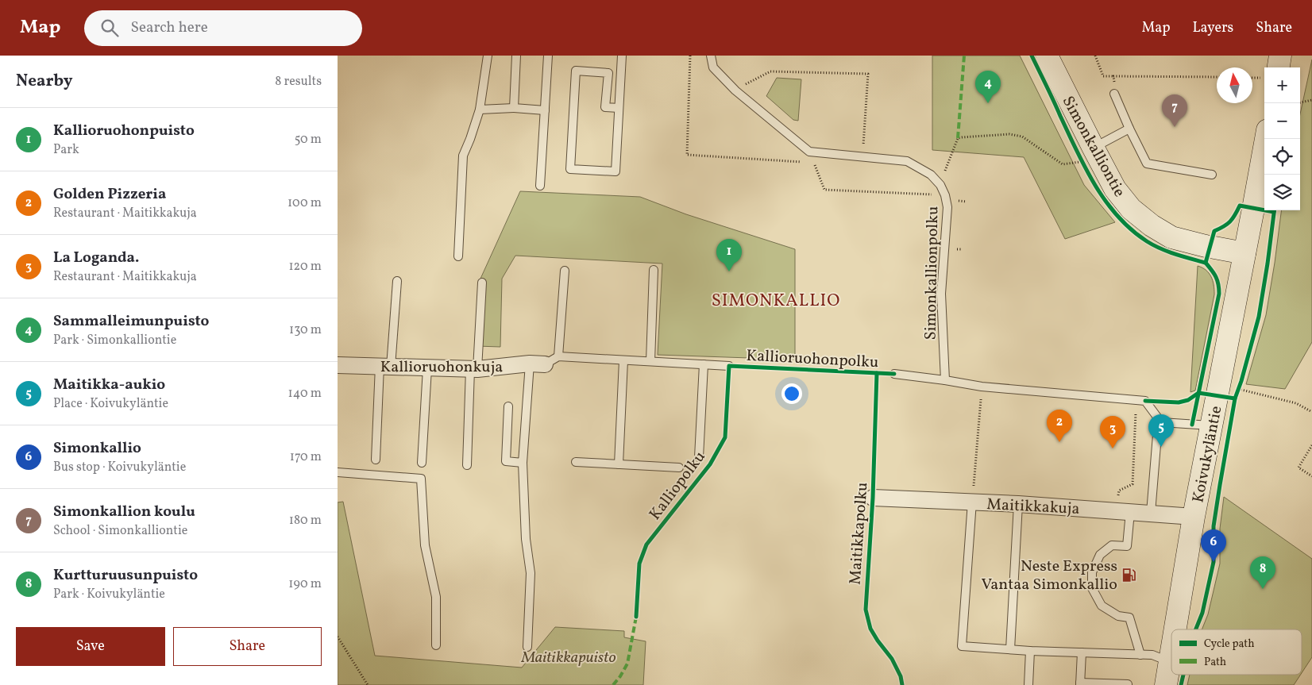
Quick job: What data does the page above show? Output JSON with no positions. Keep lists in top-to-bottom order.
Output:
{
  "streets": {
    "main road": ["Simonkalliontie", "Koivukyläntie"],
    "street": ["Kallioruohonkuja", "Maitikkakuja"],
    "lane": ["Simonkallionpolku", "Kallioruohonpolku"],
    "cycle path": ["Kalliopolku", "Maitikkapolku"]
  },
  "crossings": [
    ["Simonkalliontie", "Koivukyläntie"],
    ["Simonkallionpolku", "Kallioruohonpolku"],
    ["Koivukyläntie", "Maitikkakuja"]
  ],
  "districts": ["SIMONKALLIO"],
  "parks": ["Maitikkapuisto"],
  "places": {
    "fuel station": ["Neste Express Vantaa Simonkallio"]
  },
  "legend": ["Cycle path", "Path"],
  "north": "top",
  "page": {
    "header": "Map",
    "search": "Search here",
    "nav": ["Map", "Layers", "Share"],
    "heading": ["Nearby", "8 results"],
    "map_buttons": ["+", "−"],
    "pins": [
      "4",
      "7",
      "1",
      "2",
      "5",
      "3",
      "6",
      "8"
    ],
    "list": [
      {
        "mark": "1",
        "name": "Kallioruohonpuisto",
        "note": "Park",
        "value": "50 m"
      },
      {
        "mark": "2",
        "name": "Golden Pizzeria",
        "note": "Restaurant · Maitikkakuja",
        "value": "100 m"
      },
      {
        "mark": "3",
        "name": "La Loganda.",
        "note": "Restaurant · Maitikkakuja",
        "value": "120 m"
      },
      {
        "mark": "4",
        "name": "Sammalleimunpuisto",
        "note": "Park · Simonkalliontie",
        "value": "130 m"
      },
      {
        "mark": "5",
        "name": "Maitikka-aukio",
        "note": "Place · Koivukyläntie",
        "value": "140 m"
      },
      {
        "mark": "6",
        "name": "Simonkallio",
        "note": "Bus stop · Koivukyläntie",
        "value": "170 m"
      },
      {
        "mark": "7",
        "name": "Simonkallion koulu",
        "note": "School · Simonkalliontie",
        "value": "180 m"
      },
      {
        "mark": "8",
        "name": "Kurtturuusunpuisto",
        "note": "Park · Koivukyläntie",
        "value": "190 m"
      }
    ],
    "buttons": ["Save", "Share"]
  }
}
